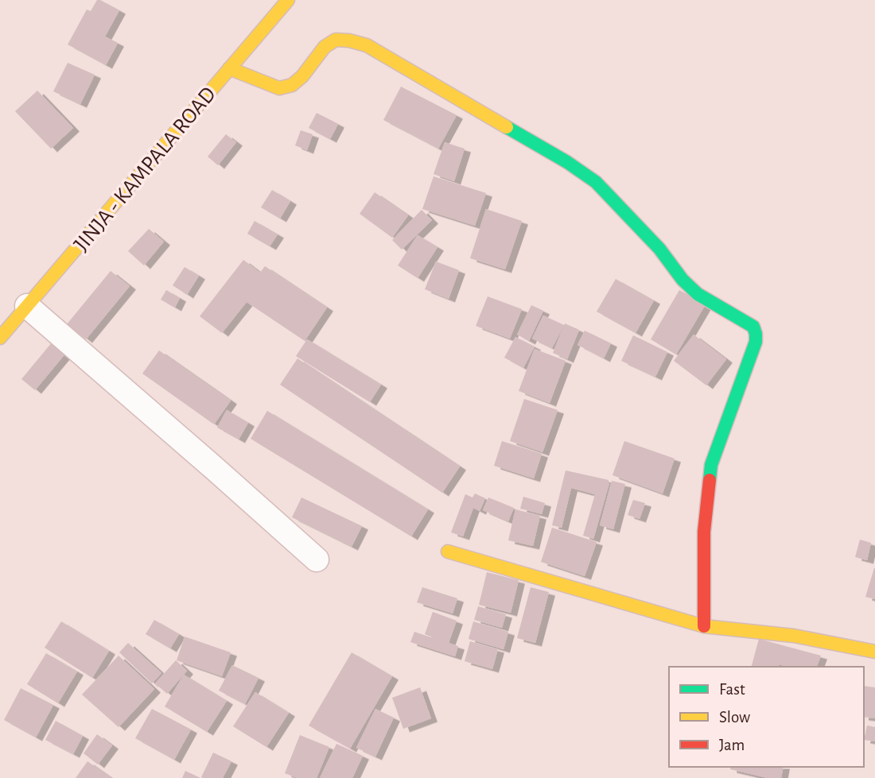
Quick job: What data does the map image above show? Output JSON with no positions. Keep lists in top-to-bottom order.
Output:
{
  "streets": {
    "main road": ["JINJA - KAMPALA ROAD"]
  },
  "legend": ["Fast", "Slow", "Jam"]
}
